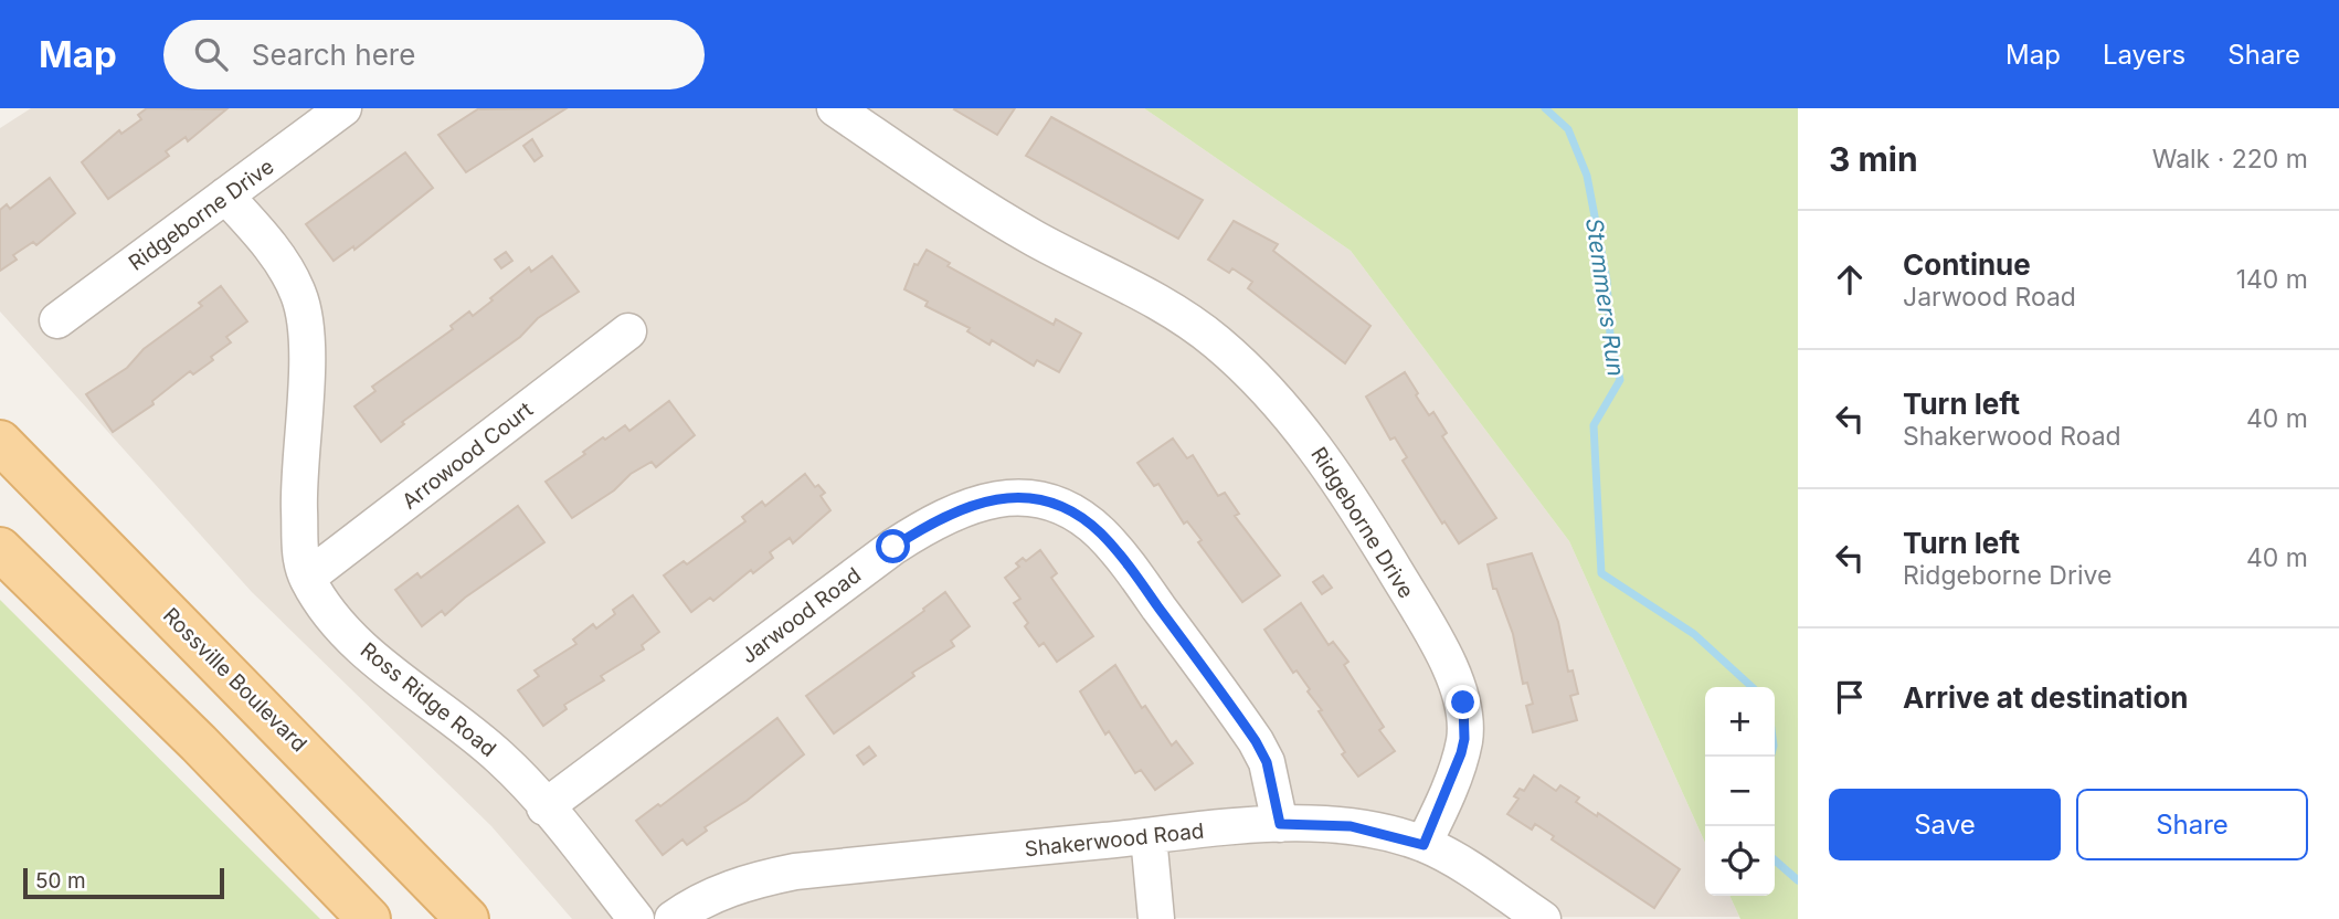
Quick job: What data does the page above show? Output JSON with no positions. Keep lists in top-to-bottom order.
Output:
{
  "streets": {
    "main road": ["Rossville Boulevard"],
    "street": [
      "Ridgeborne Drive",
      "Arrowood Court",
      "Jarwood Road",
      "Ross Ridge Road",
      "Shakerwood Road"
    ]
  },
  "crossings": [
    ["Ridgeborne Drive", "Ross Ridge Road"],
    ["Ridgeborne Drive", "Shakerwood Road"],
    ["Arrowood Court", "Ross Ridge Road"],
    ["Jarwood Road", "Ross Ridge Road"],
    ["Jarwood Road", "Shakerwood Road"]
  ],
  "water": ["Stemmers Run"],
  "scale_bar": "50 m",
  "page": {
    "header": "Map",
    "search": "Search here",
    "nav": ["Map", "Layers", "Share"],
    "heading": ["3 min", "Walk · 220 m"],
    "list": [
      ["Continue", "Jarwood Road", "140 m"],
      ["Turn left", "Shakerwood Road", "40 m"],
      ["Turn left", "Ridgeborne Drive", "40 m"],
      "Arrive at destination"
    ],
    "map_buttons": ["+", "−"],
    "buttons": ["Save", "Share"],
    "scale": "50 m"
  }
}
